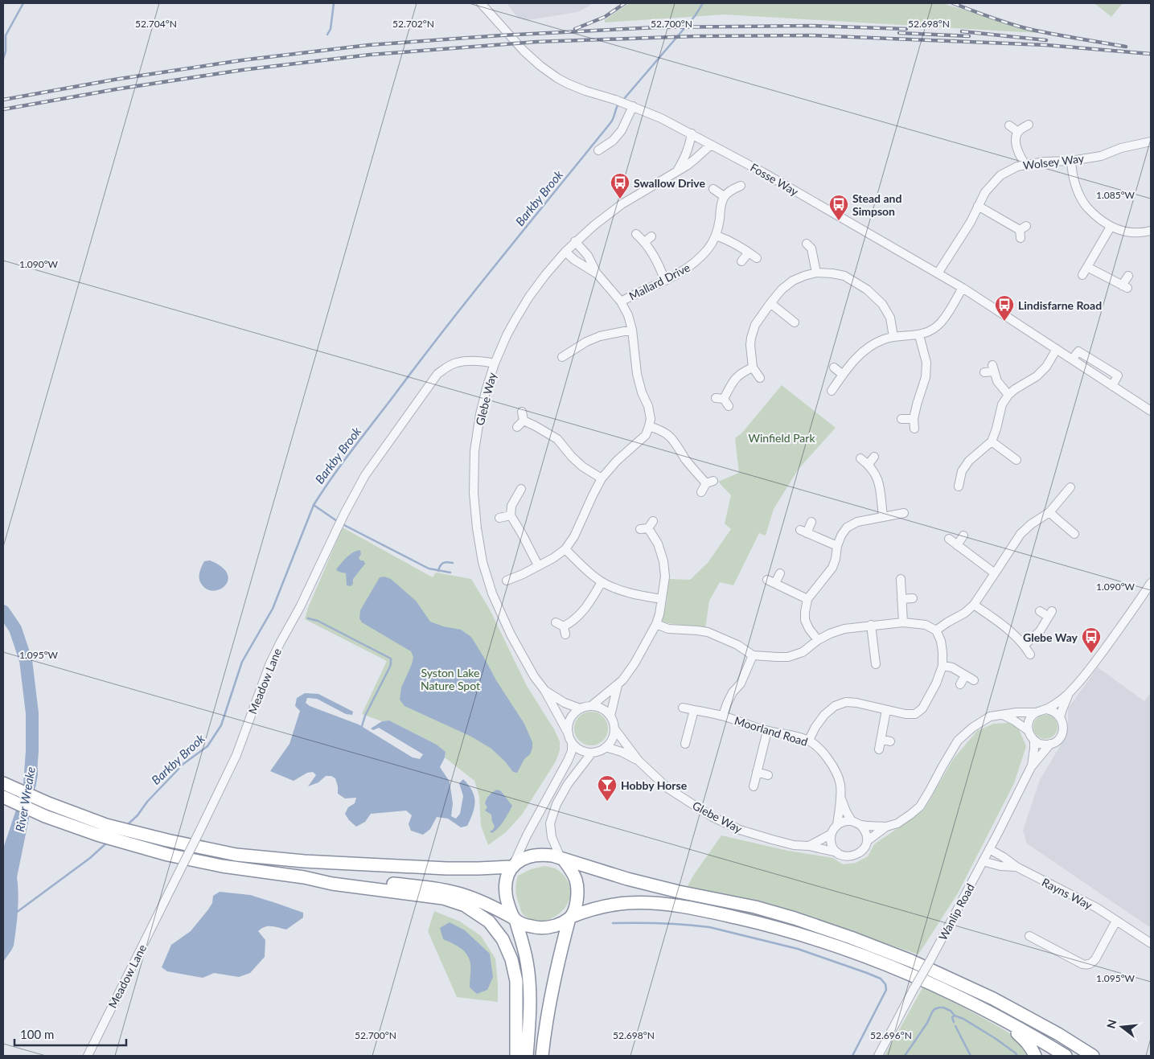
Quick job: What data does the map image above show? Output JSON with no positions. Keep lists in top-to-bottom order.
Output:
{
  "streets": {
    "street": [
      "Wolsey Way",
      "Fosse Way",
      "Mallard Drive",
      "Glebe Way",
      "Meadow Lane",
      "Moorland Road",
      "Rayns Way",
      "Wanlip Road"
    ]
  },
  "crossings": [
    ["Wolsey Way", "Fosse Way"],
    ["Fosse Way", "Glebe Way"],
    ["Glebe Way", "Meadow Lane"],
    ["Glebe Way", "Moorland Road"],
    ["Rayns Way", "Wanlip Road"]
  ],
  "water": ["Barkby Brook", "River Wreake"],
  "parks": ["Winfield Park", "Syston Lake Nature Spot"],
  "places": {
    "bus stop": [
      "Swallow Drive",
      "Stead and Simpson",
      "Lindisfarne Road",
      "Glebe Way"
    ],
    "bar": ["Hobby Horse"]
  },
  "scale_bar": "100 m",
  "north": "left",
  "coordinates": [
    "52.704°N",
    "52.702°N",
    "52.700°N",
    "52.698°N",
    "1.085°W",
    "1.090°W",
    "1.095°W",
    "52.696°N"
  ]
}
